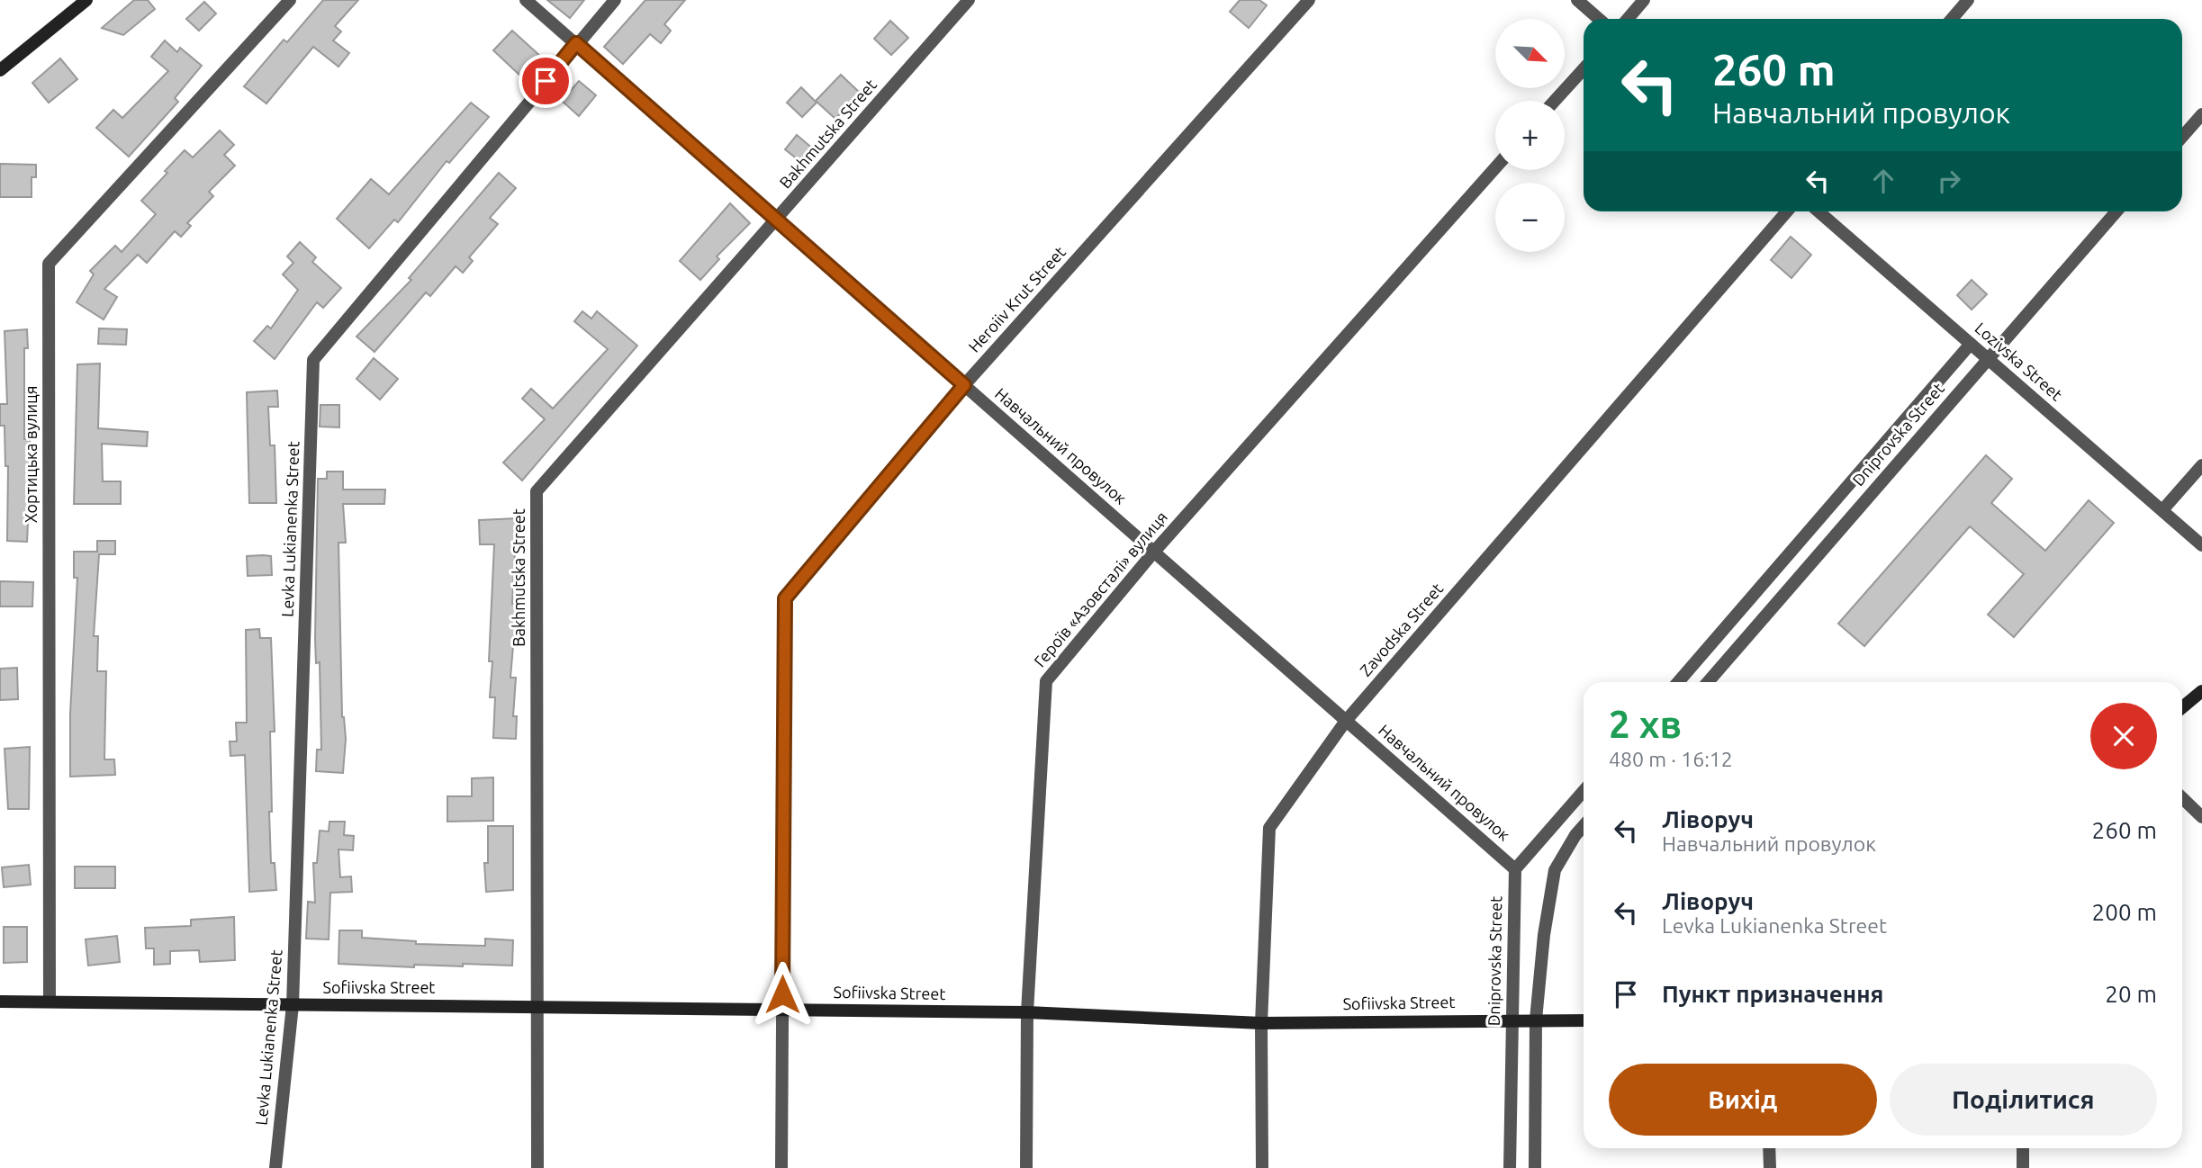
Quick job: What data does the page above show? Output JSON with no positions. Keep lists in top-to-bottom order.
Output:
{
  "streets": {
    "street": [
      "Bakhmutska Street",
      "Heroiiv Krut Street",
      "Lozivska Street",
      "Dniprovska Street",
      "Навчальний провулок",
      "Хортицька вулиця",
      "Levka Lukianenka Street",
      "Героїв «Азовсталі» вулиця",
      "Zavodska Street",
      "Sofiivska Street"
    ]
  },
  "crossings": [
    ["Bakhmutska Street", "Навчальний провулок"],
    ["Bakhmutska Street", "Sofiivska Street"],
    ["Heroiiv Krut Street", "Навчальний провулок"],
    ["Heroiiv Krut Street", "Sofiivska Street"],
    ["Lozivska Street", "Dniprovska Street"],
    ["Dniprovska Street", "Навчальний провулок"],
    ["Dniprovska Street", "Sofiivska Street"],
    ["Навчальний провулок", "Levka Lukianenka Street"],
    ["Навчальний провулок", "Героїв «Азовсталі» вулиця"],
    ["Навчальний провулок", "Zavodska Street"],
    ["Хортицька вулиця", "Sofiivska Street"],
    ["Levka Lukianenka Street", "Sofiivska Street"],
    ["Героїв «Азовсталі» вулиця", "Sofiivska Street"],
    ["Zavodska Street", "Sofiivska Street"]
  ],
  "north": "bottom right",
  "page": {
    "map_buttons": ["+", "−"],
    "turn": ["260 m", "Навчальний провулок"],
    "heading": ["2 хв", "480 m · 16:12"],
    "list": [
      {
        "name": "Ліворуч",
        "note": "Навчальний провулок",
        "value": "260 m"
      },
      {
        "name": "Ліворуч",
        "note": "Levka Lukianenka Street",
        "value": "200 m"
      },
      {
        "name": "Пункт призначення",
        "value": "20 m"
      }
    ],
    "buttons": ["Вихід", "Поділитися"]
  }
}
